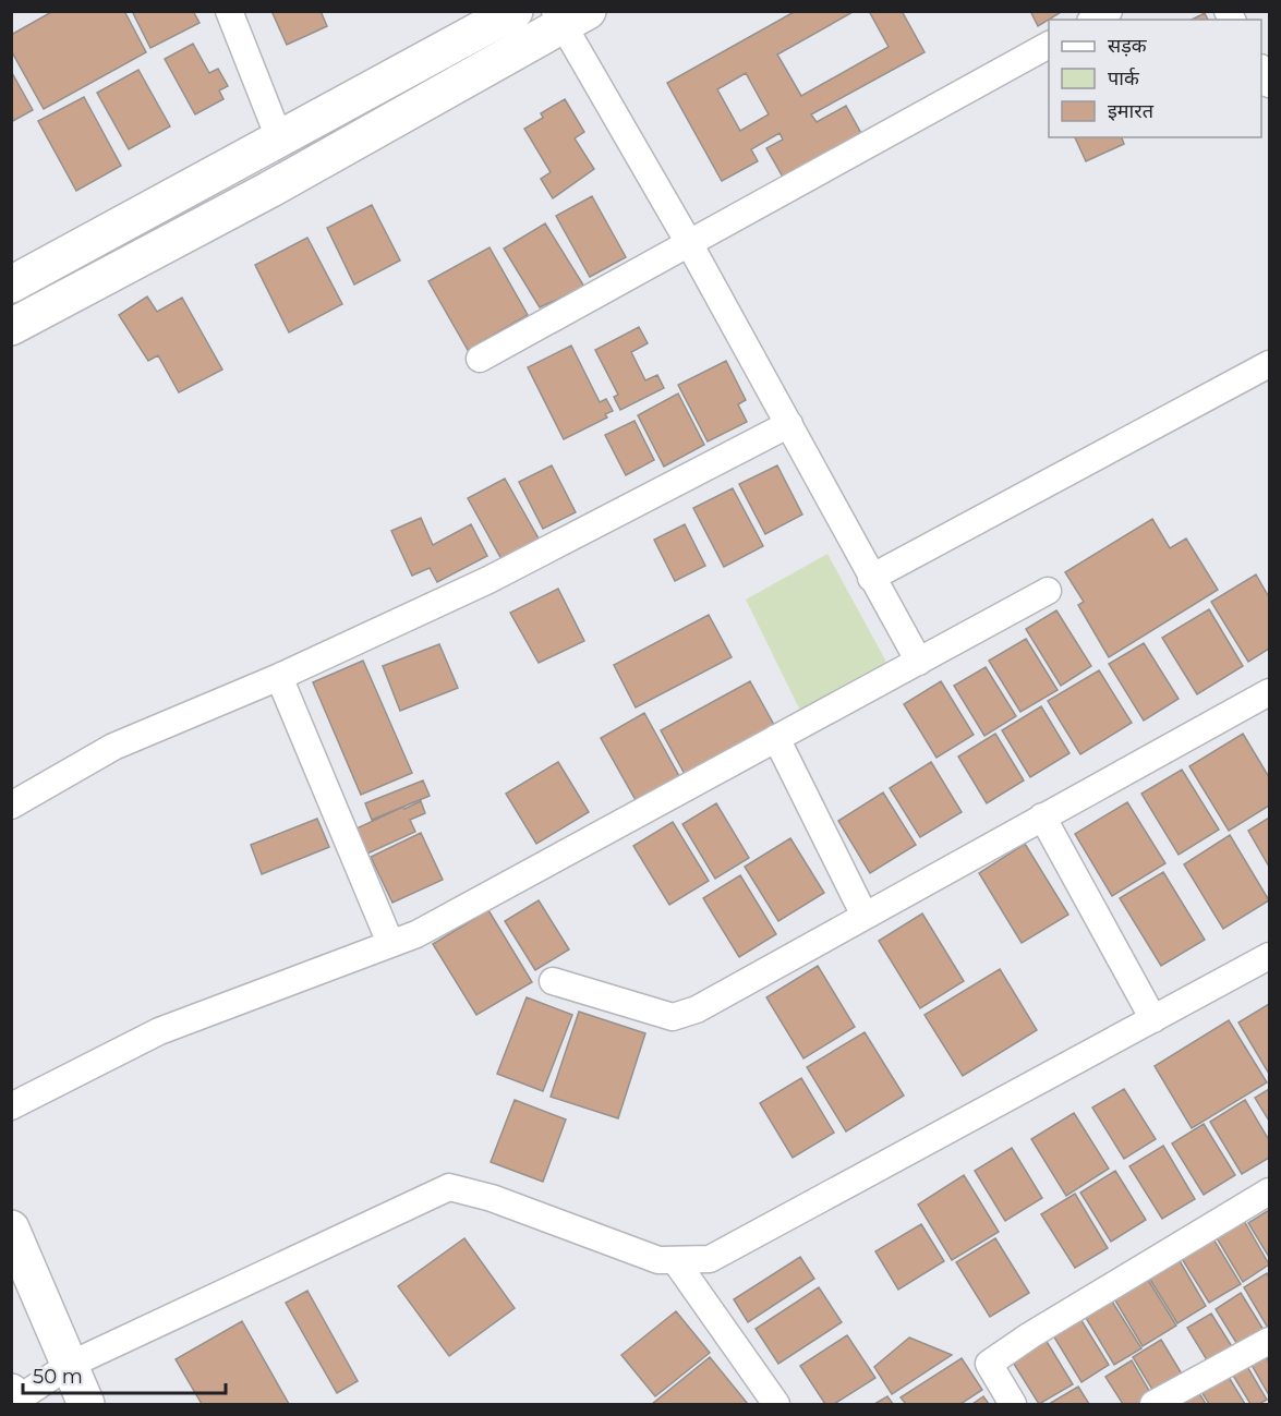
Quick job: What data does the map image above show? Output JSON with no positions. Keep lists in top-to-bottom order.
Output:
{
  "legend": ["सड़क", "पार्क", "इमारत"],
  "scale_bar": "50 m"
}
